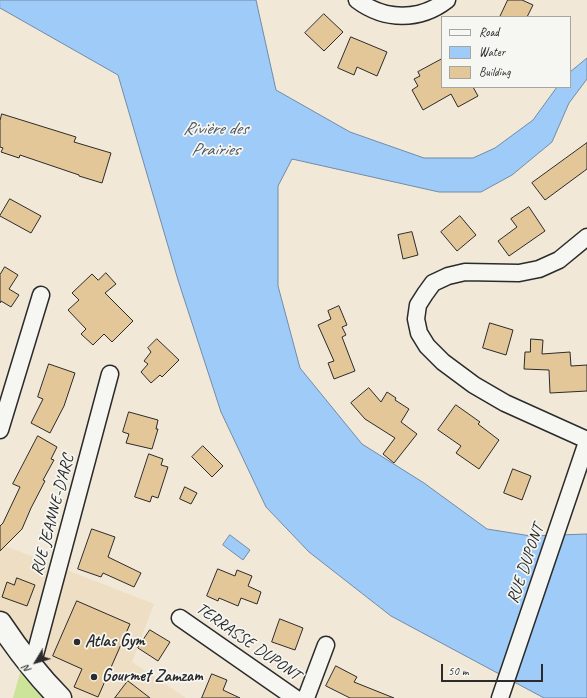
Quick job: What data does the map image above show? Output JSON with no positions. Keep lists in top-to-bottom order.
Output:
{
  "streets": {
    "street": ["RUE JEANNE-D'ARC", "RUE DUPONT", "TERRASSE DUPONT"]
  },
  "water": ["Rivière des Prairies"],
  "places": ["Atlas Gym", "Gourmet Zamzam"],
  "legend": ["Road", "Water", "Building"],
  "scale_bar": "50 m",
  "north": "bottom left"
}
